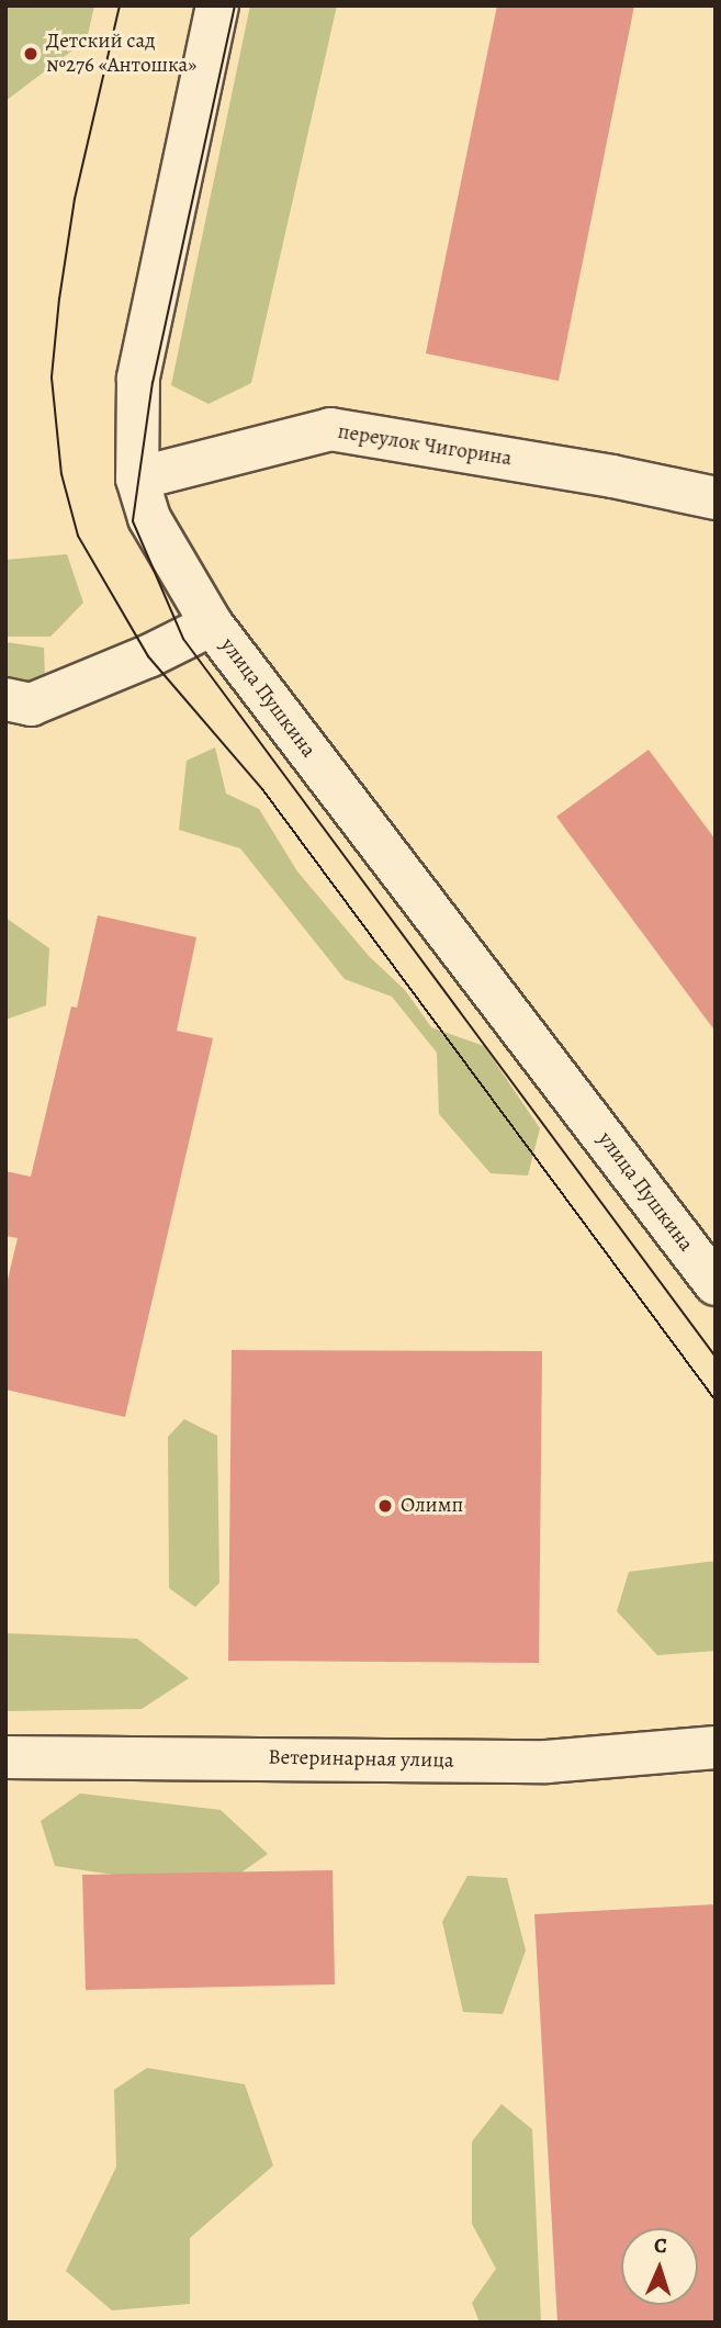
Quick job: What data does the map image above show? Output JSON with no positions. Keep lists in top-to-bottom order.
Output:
{
  "streets": {
    "street": ["переулок Чигорина", "улица Пушкина", "Ветеринарная улица"]
  },
  "crossings": [
    ["переулок Чигорина", "улица Пушкина"]
  ],
  "places": ["Детский сад №276 «Антошка»", "Олимп"],
  "north": "top"
}
